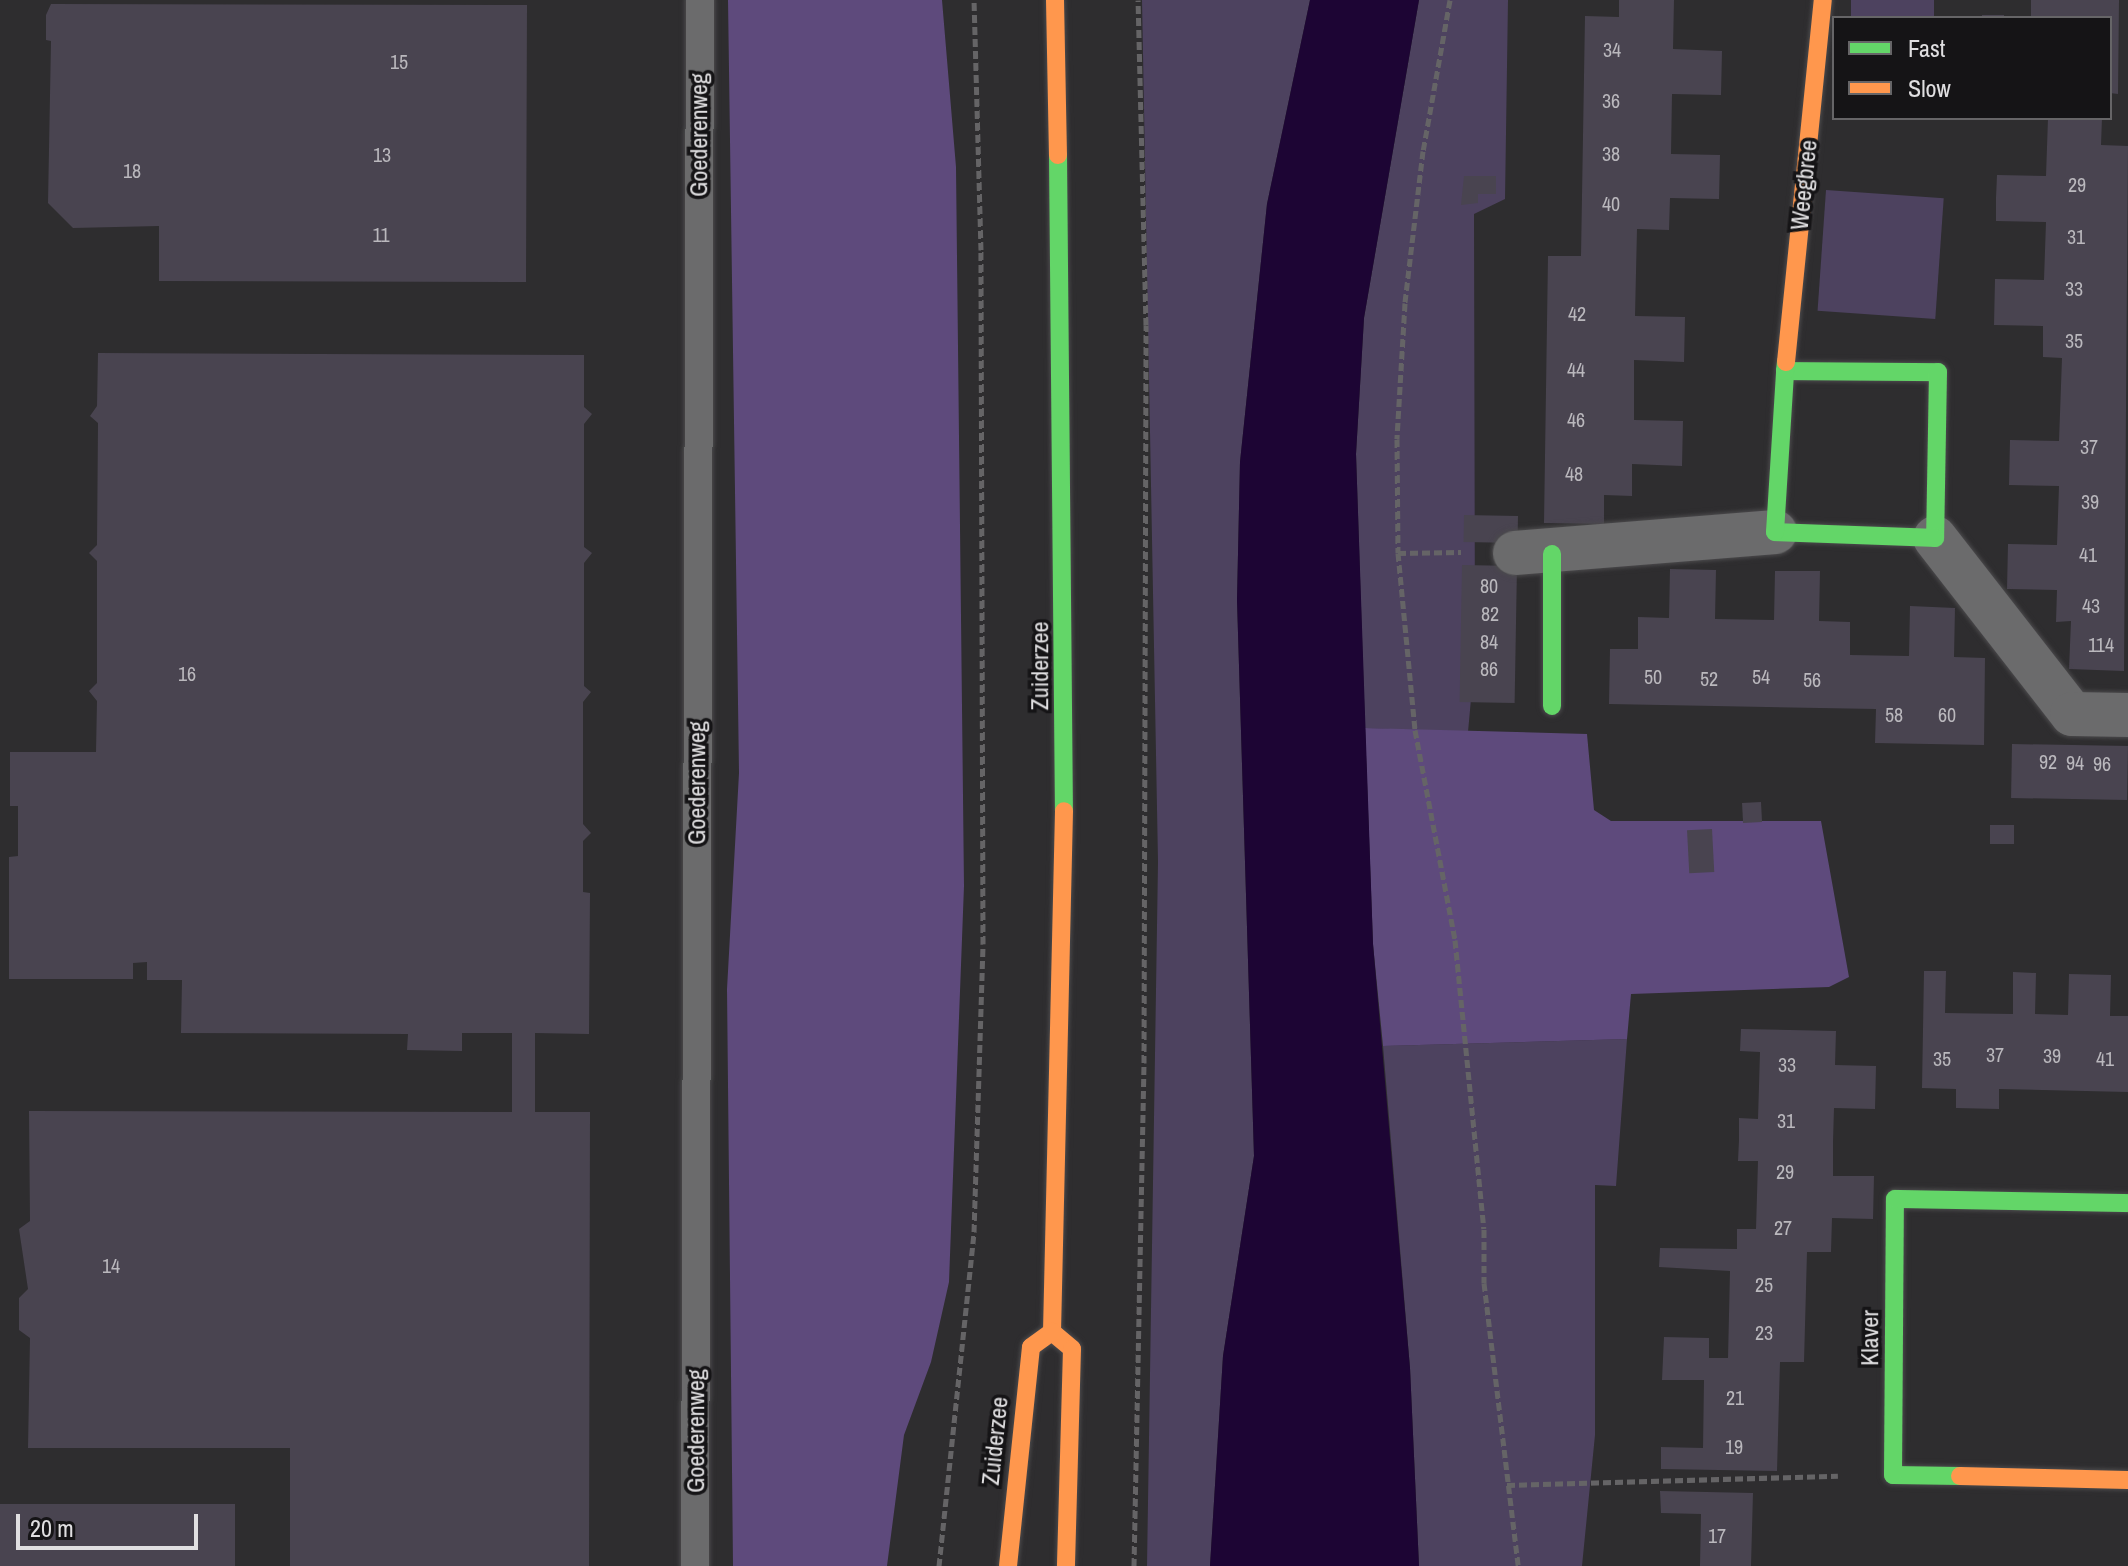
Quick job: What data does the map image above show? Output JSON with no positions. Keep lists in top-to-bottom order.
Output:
{
  "streets": {
    "street": ["Weegbree", "Zuiderzee", "Klaver"],
    "lane": ["Goederenweg"]
  },
  "house_numbers": [
    "34",
    "15",
    "36",
    "38",
    "13",
    "18",
    "29",
    "40",
    "11",
    "31",
    "33",
    "42",
    "35",
    "44",
    "46",
    "37",
    "48",
    "39",
    "41",
    "80",
    "43",
    "82",
    "84",
    "114",
    "86",
    "16",
    "50",
    "54",
    "52",
    "56",
    "58",
    "60",
    "92",
    "94",
    "96",
    "37",
    "39",
    "35",
    "41",
    "33",
    "31",
    "29",
    "27",
    "14",
    "25",
    "23",
    "21",
    "19",
    "17"
  ],
  "legend": ["Fast", "Slow"],
  "scale_bar": "20 m"
}
